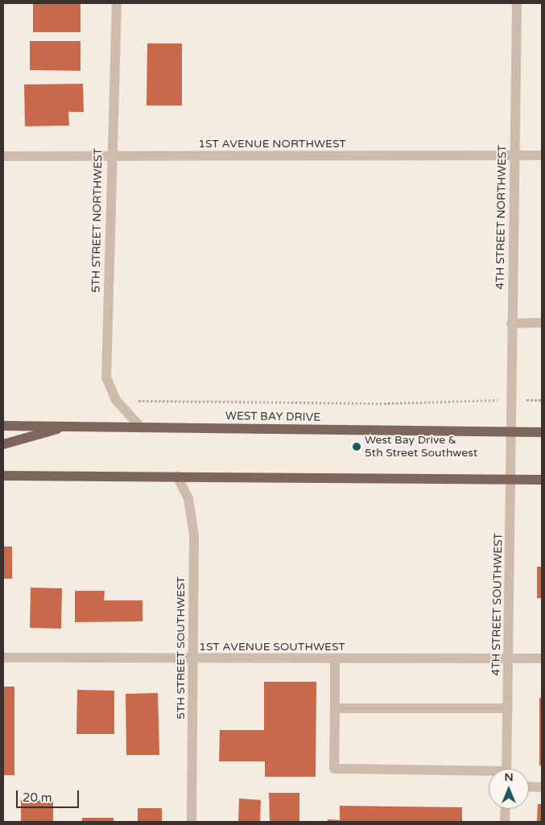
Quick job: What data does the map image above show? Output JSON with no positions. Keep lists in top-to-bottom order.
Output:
{
  "streets": {
    "main road": ["WEST BAY DRIVE"],
    "street": [
      "1ST AVENUE NORTHWEST",
      "4TH STREET NORTHWEST",
      "5TH STREET NORTHWEST",
      "4TH STREET SOUTHWEST",
      "1ST AVENUE SOUTHWEST",
      "5TH STREET SOUTHWEST"
    ]
  },
  "crossings": [
    ["1ST AVENUE NORTHWEST", "4TH STREET NORTHWEST"],
    ["1ST AVENUE NORTHWEST", "5TH STREET NORTHWEST"],
    ["4TH STREET NORTHWEST", "WEST BAY DRIVE"],
    ["4TH STREET NORTHWEST", "4TH STREET SOUTHWEST"],
    ["5TH STREET NORTHWEST", "WEST BAY DRIVE"],
    ["WEST BAY DRIVE", "4TH STREET SOUTHWEST"],
    ["4TH STREET SOUTHWEST", "1ST AVENUE SOUTHWEST"],
    ["1ST AVENUE SOUTHWEST", "5TH STREET SOUTHWEST"]
  ],
  "places": ["West Bay Drive & 5th Street Southwest"],
  "scale_bar": "20 m",
  "north": "top"
}
